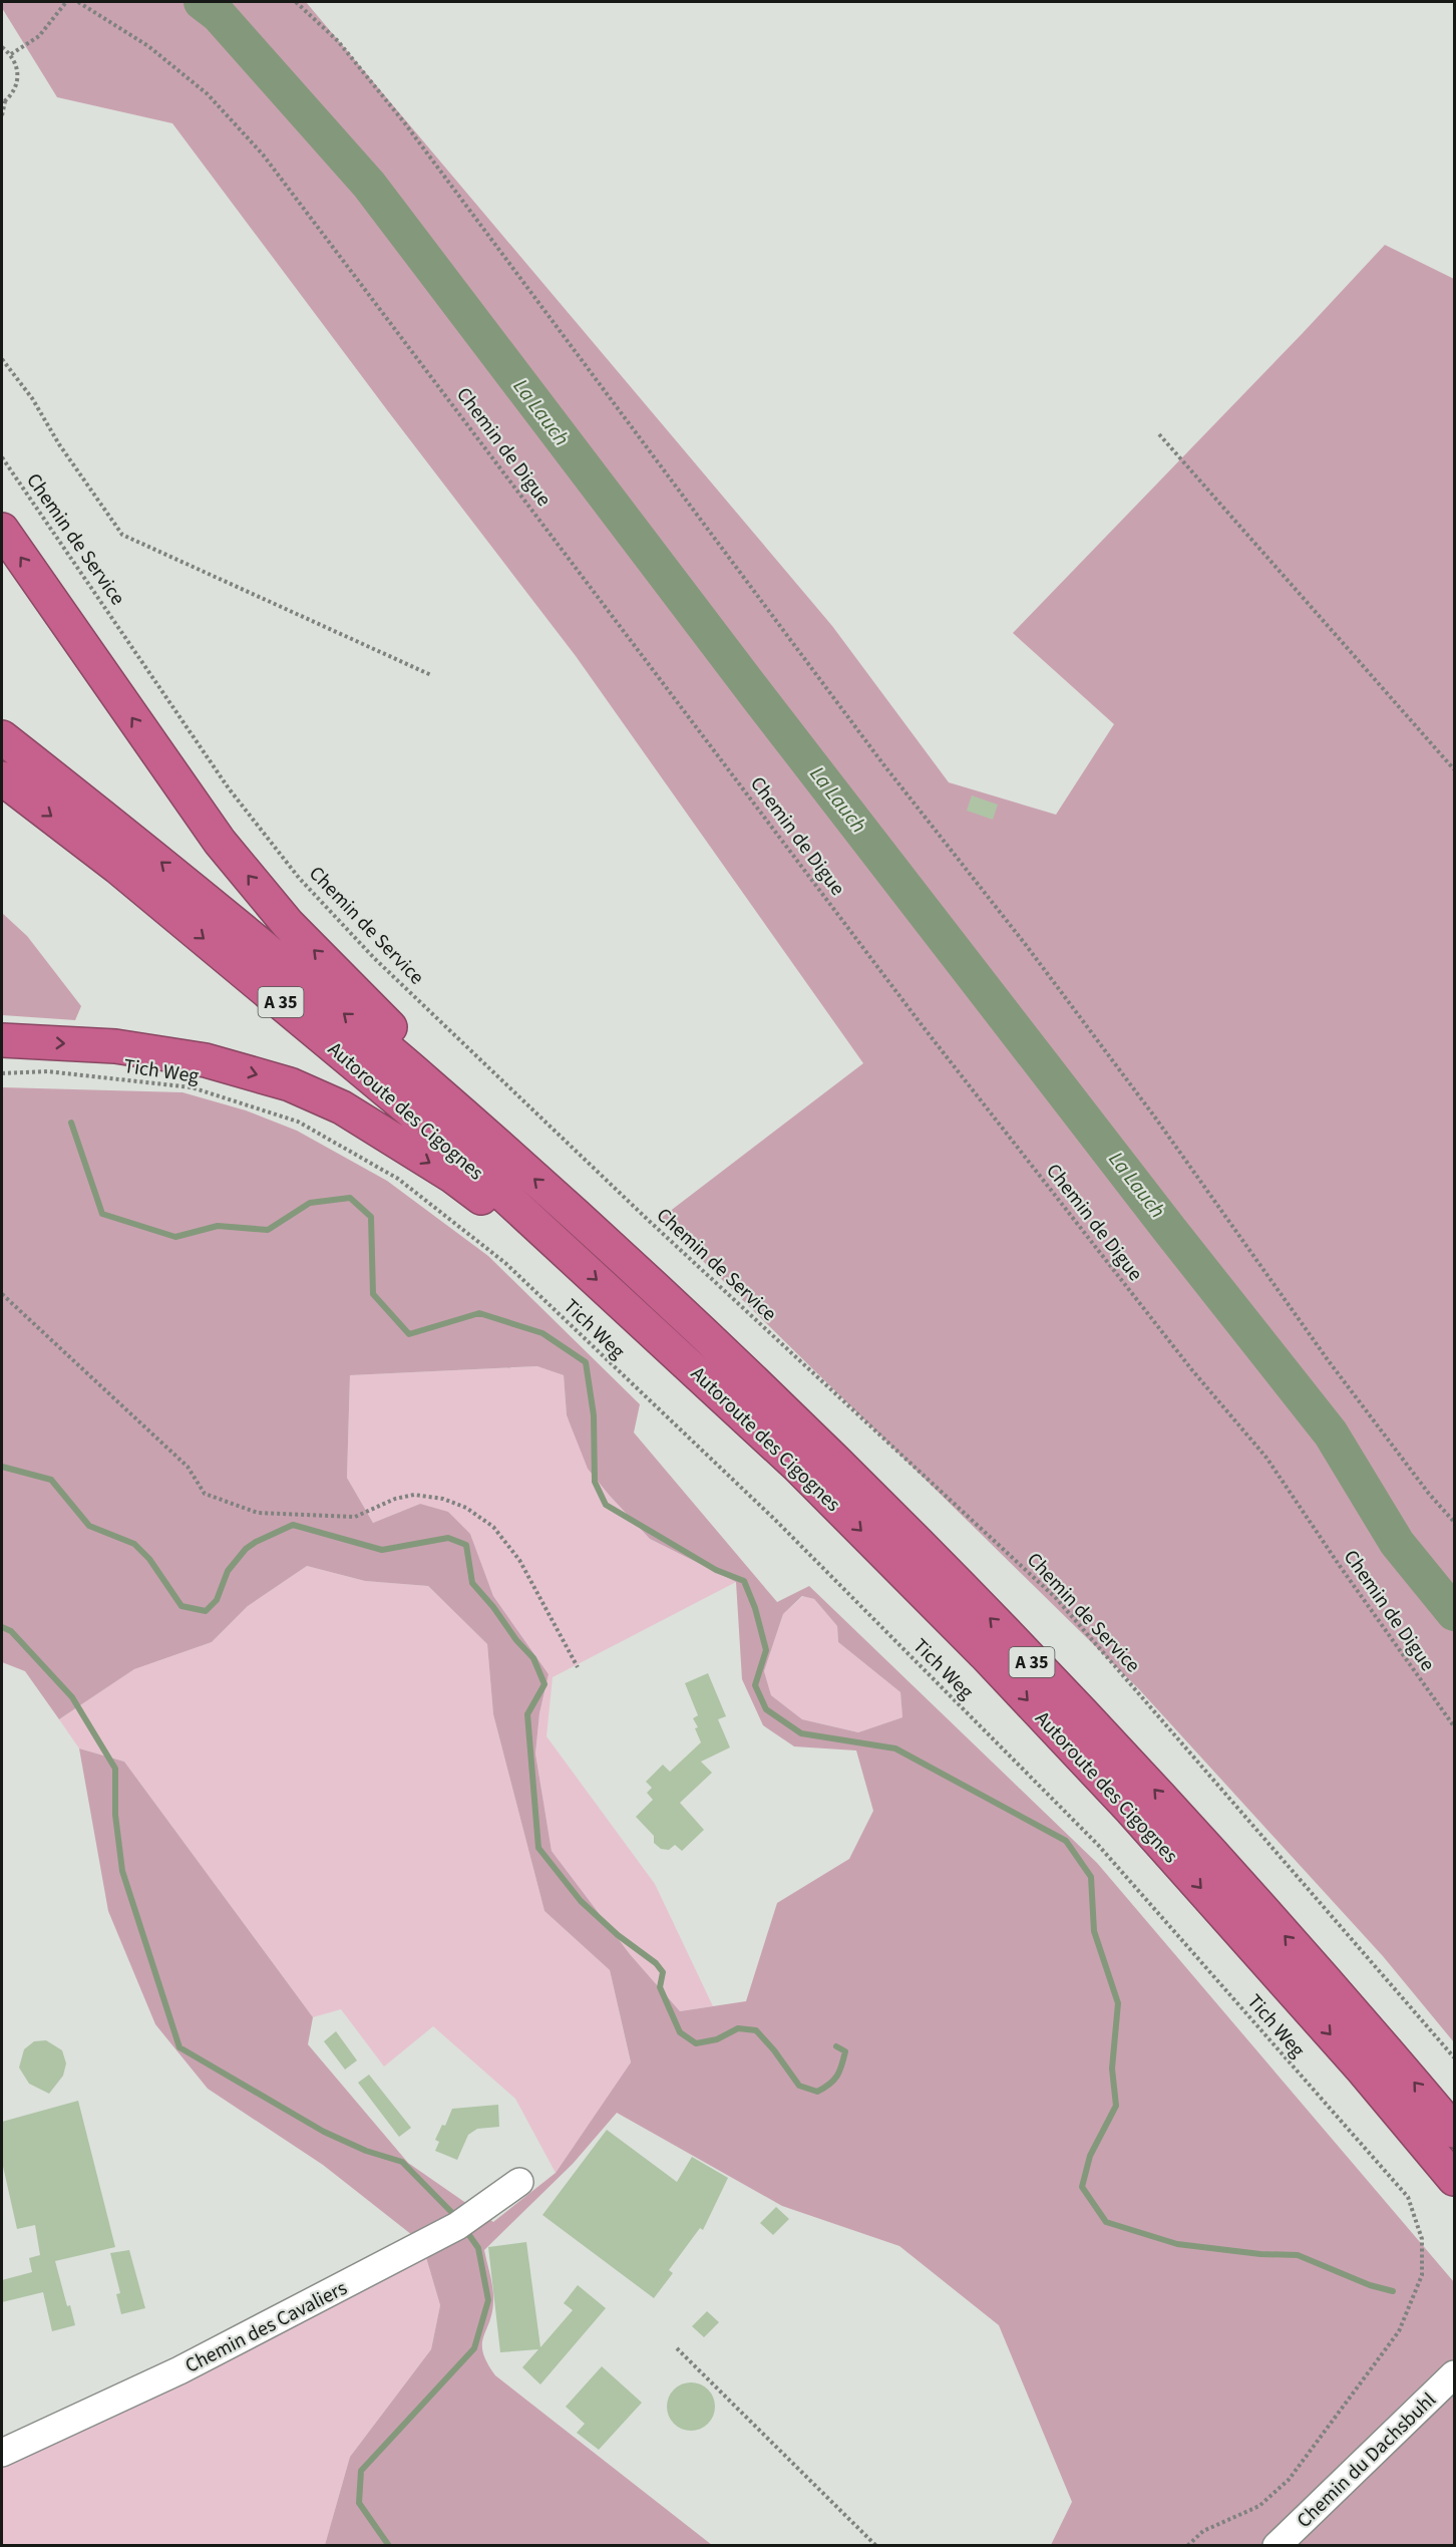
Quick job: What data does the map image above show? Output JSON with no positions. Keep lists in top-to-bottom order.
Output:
{
  "streets": {
    "highway": ["A 35", "Autoroute des Cigognes"],
    "street": ["Chemin des Cavaliers", "Chemin du Dachsbuhl"],
    "path": ["Chemin de Digue", "Chemin de Service", "Tich Weg"]
  },
  "water": ["La Lauch"]
}
